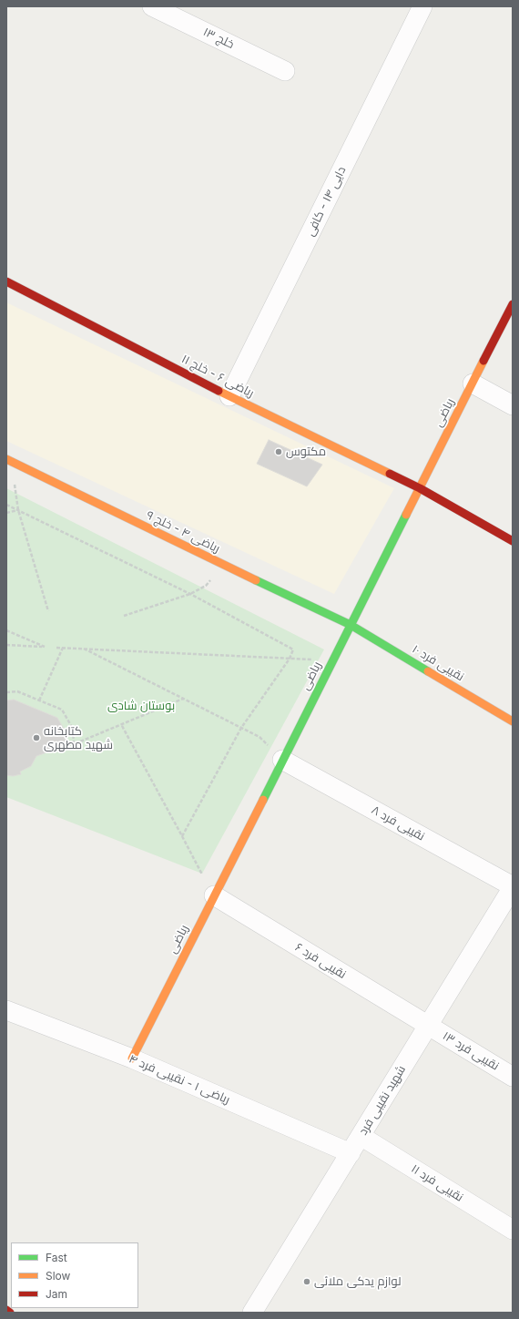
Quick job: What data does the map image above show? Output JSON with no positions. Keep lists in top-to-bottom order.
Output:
{
  "streets": {
    "street": [
      "خلج ۱۳",
      "دایی ۱۴ - کافی",
      "ریاضی ۶ - خلج ۱۱",
      "ریاضی",
      "ریاضی ۴ - خلج ۹",
      "نقیبی فرد ۱۰",
      "نقیبی فرد ۸",
      "نقیبی فرد ۶",
      "نقیبی فرد ۱۳",
      "ریاضی ۱ - نقیبی فرد ۴",
      "شهید نقیبی فرد",
      "نقیبی فرد ۱۱"
    ]
  },
  "crossings": [
    ["دایی ۱۴ - کافی", "ریاضی ۶ - خلج ۱۱"],
    ["ریاضی ۶ - خلج ۱۱", "ریاضی"],
    ["ریاضی", "ریاضی ۴ - خلج ۹"],
    ["ریاضی", "نقیبی فرد ۱۰"],
    ["ریاضی", "نقیبی فرد ۸"],
    ["ریاضی", "نقیبی فرد ۶"],
    ["ریاضی", "ریاضی ۱ - نقیبی فرد ۴"],
    ["ریاضی ۴ - خلج ۹", "نقیبی فرد ۱۰"],
    ["نقیبی فرد ۸", "شهید نقیبی فرد"],
    ["نقیبی فرد ۶", "نقیبی فرد ۱۳"],
    ["نقیبی فرد ۶", "شهید نقیبی فرد"],
    ["نقیبی فرد ۱۳", "شهید نقیبی فرد"],
    ["ریاضی ۱ - نقیبی فرد ۴", "شهید نقیبی فرد"],
    ["شهید نقیبی فرد", "نقیبی فرد ۱۱"]
  ],
  "parks": ["بوستان شادی"],
  "places": ["مکتوس", "کتابخانه شهید مطهری", "لوازم یدکی ملائی"],
  "legend": ["Fast", "Slow", "Jam"]
}
